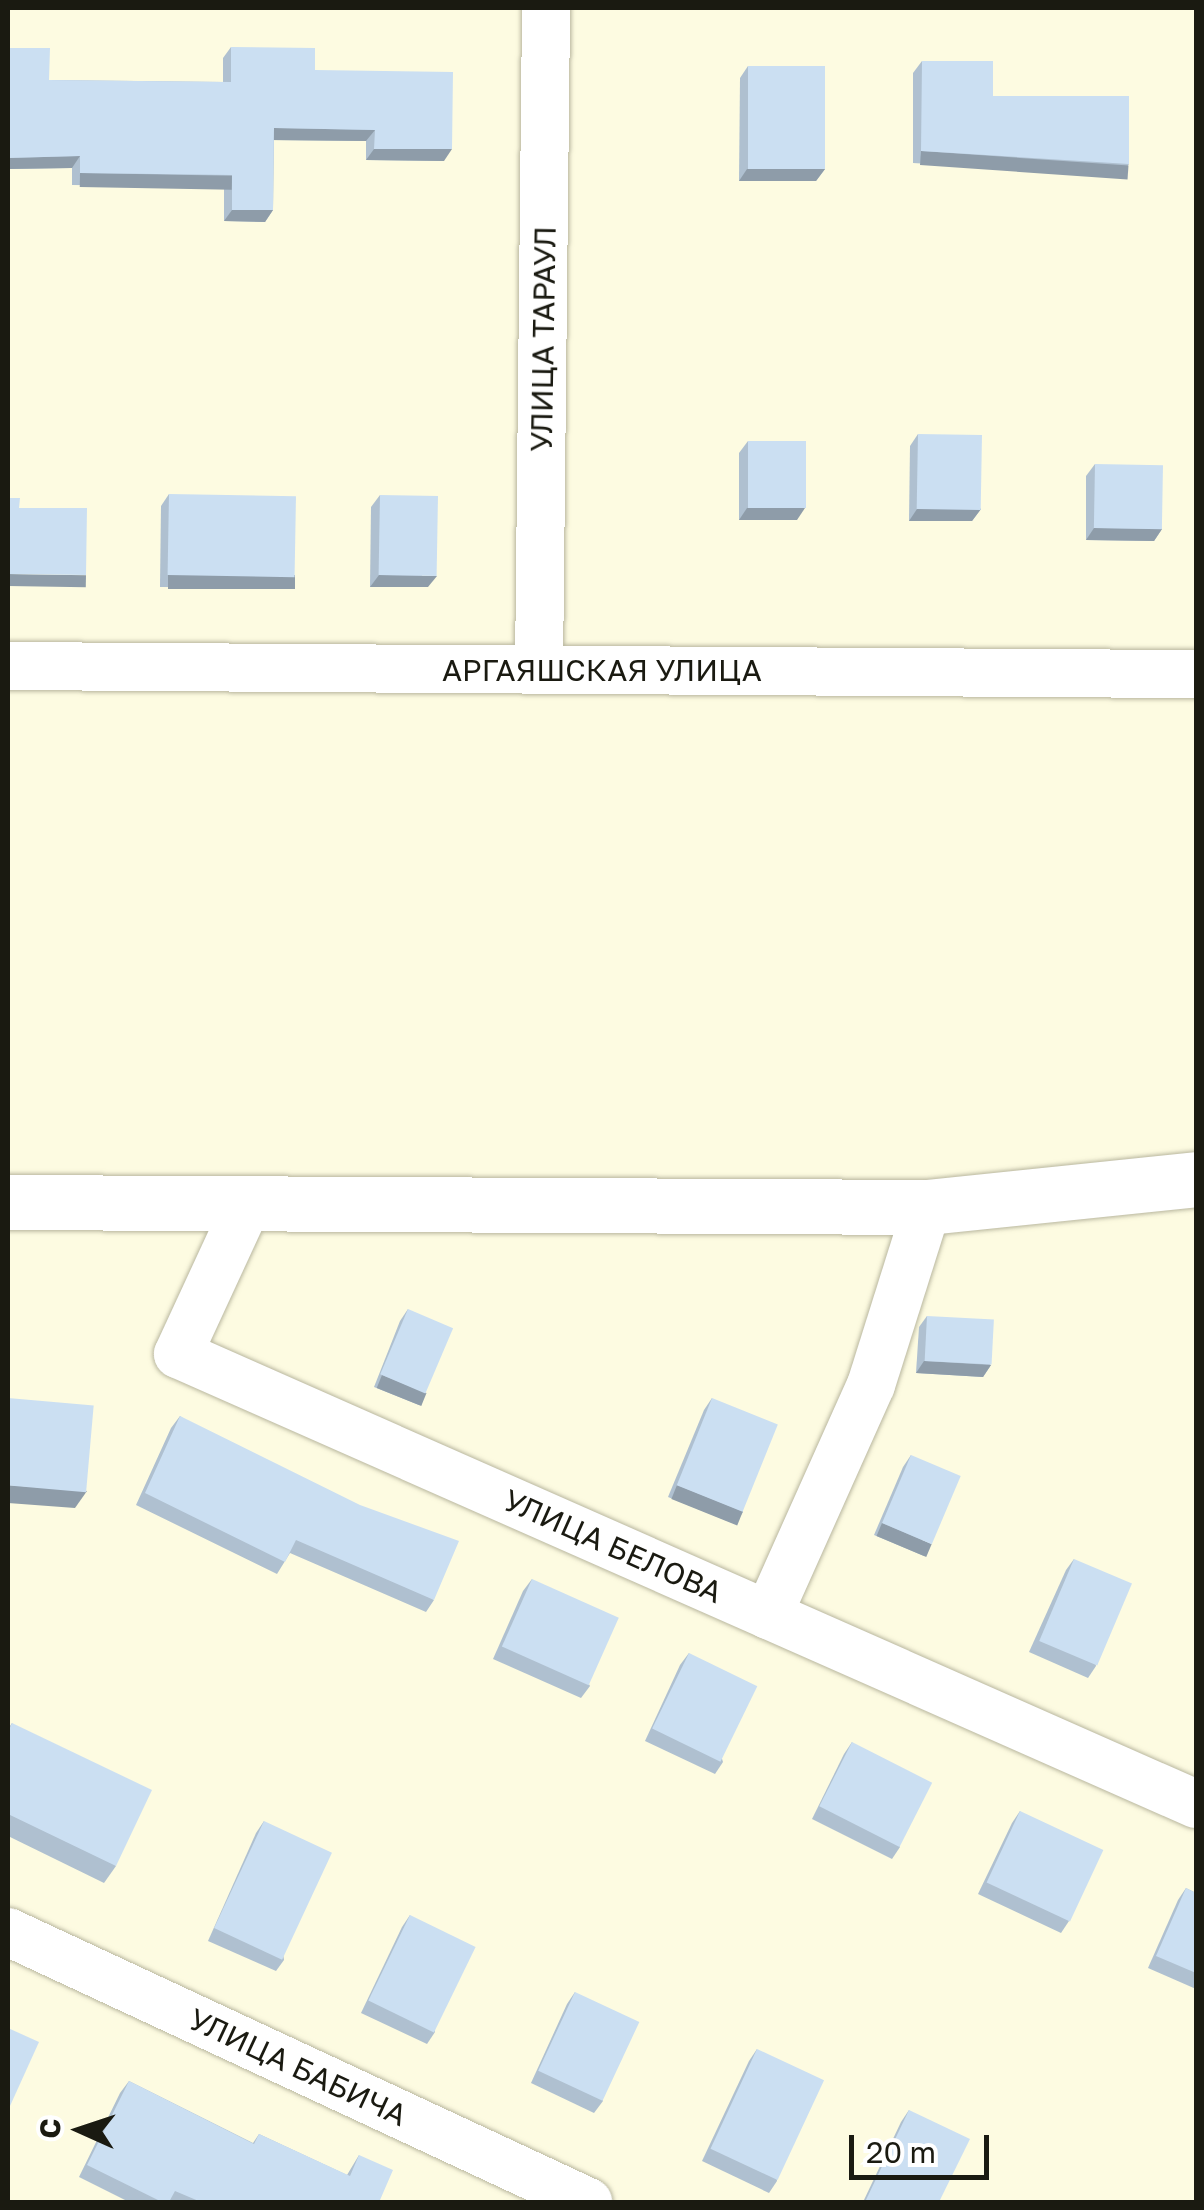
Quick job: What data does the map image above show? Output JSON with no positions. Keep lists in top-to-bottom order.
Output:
{
  "streets": {
    "street": [
      "УЛИЦА ТАРАУЛ",
      "АРГАЯШСКАЯ УЛИЦА",
      "УЛИЦА БЕЛОВА",
      "УЛИЦА БАБИЧА"
    ]
  },
  "crossings": [
    ["УЛИЦА ТАРАУЛ", "АРГАЯШСКАЯ УЛИЦА"]
  ],
  "scale_bar": "20 m",
  "north": "left"
}
